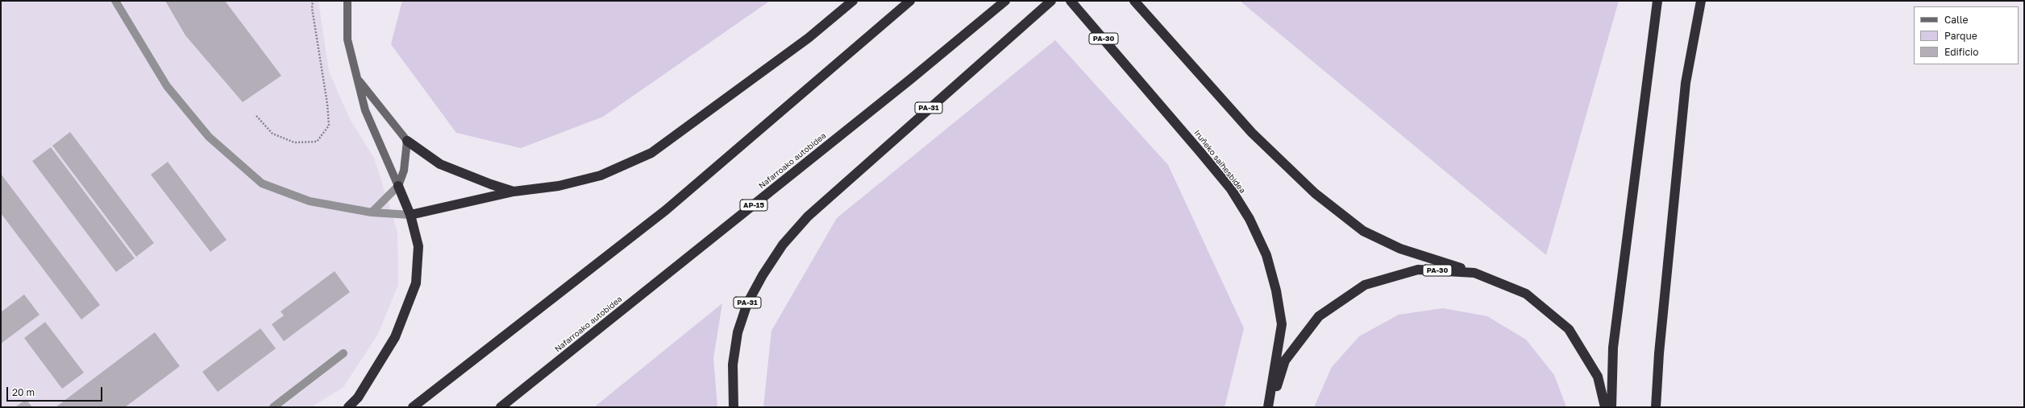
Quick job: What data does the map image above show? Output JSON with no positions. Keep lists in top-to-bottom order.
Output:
{
  "streets": {
    "highway": [
      "PA-30",
      "PA-31",
      "Nafarroako autobidea",
      "Iruñeko saihesbidea",
      "AP-15"
    ]
  },
  "crossings": [
    ["PA-30", "Iruñeko saihesbidea"]
  ],
  "legend": ["Calle", "Parque", "Edificio"],
  "scale_bar": "20 m"
}
